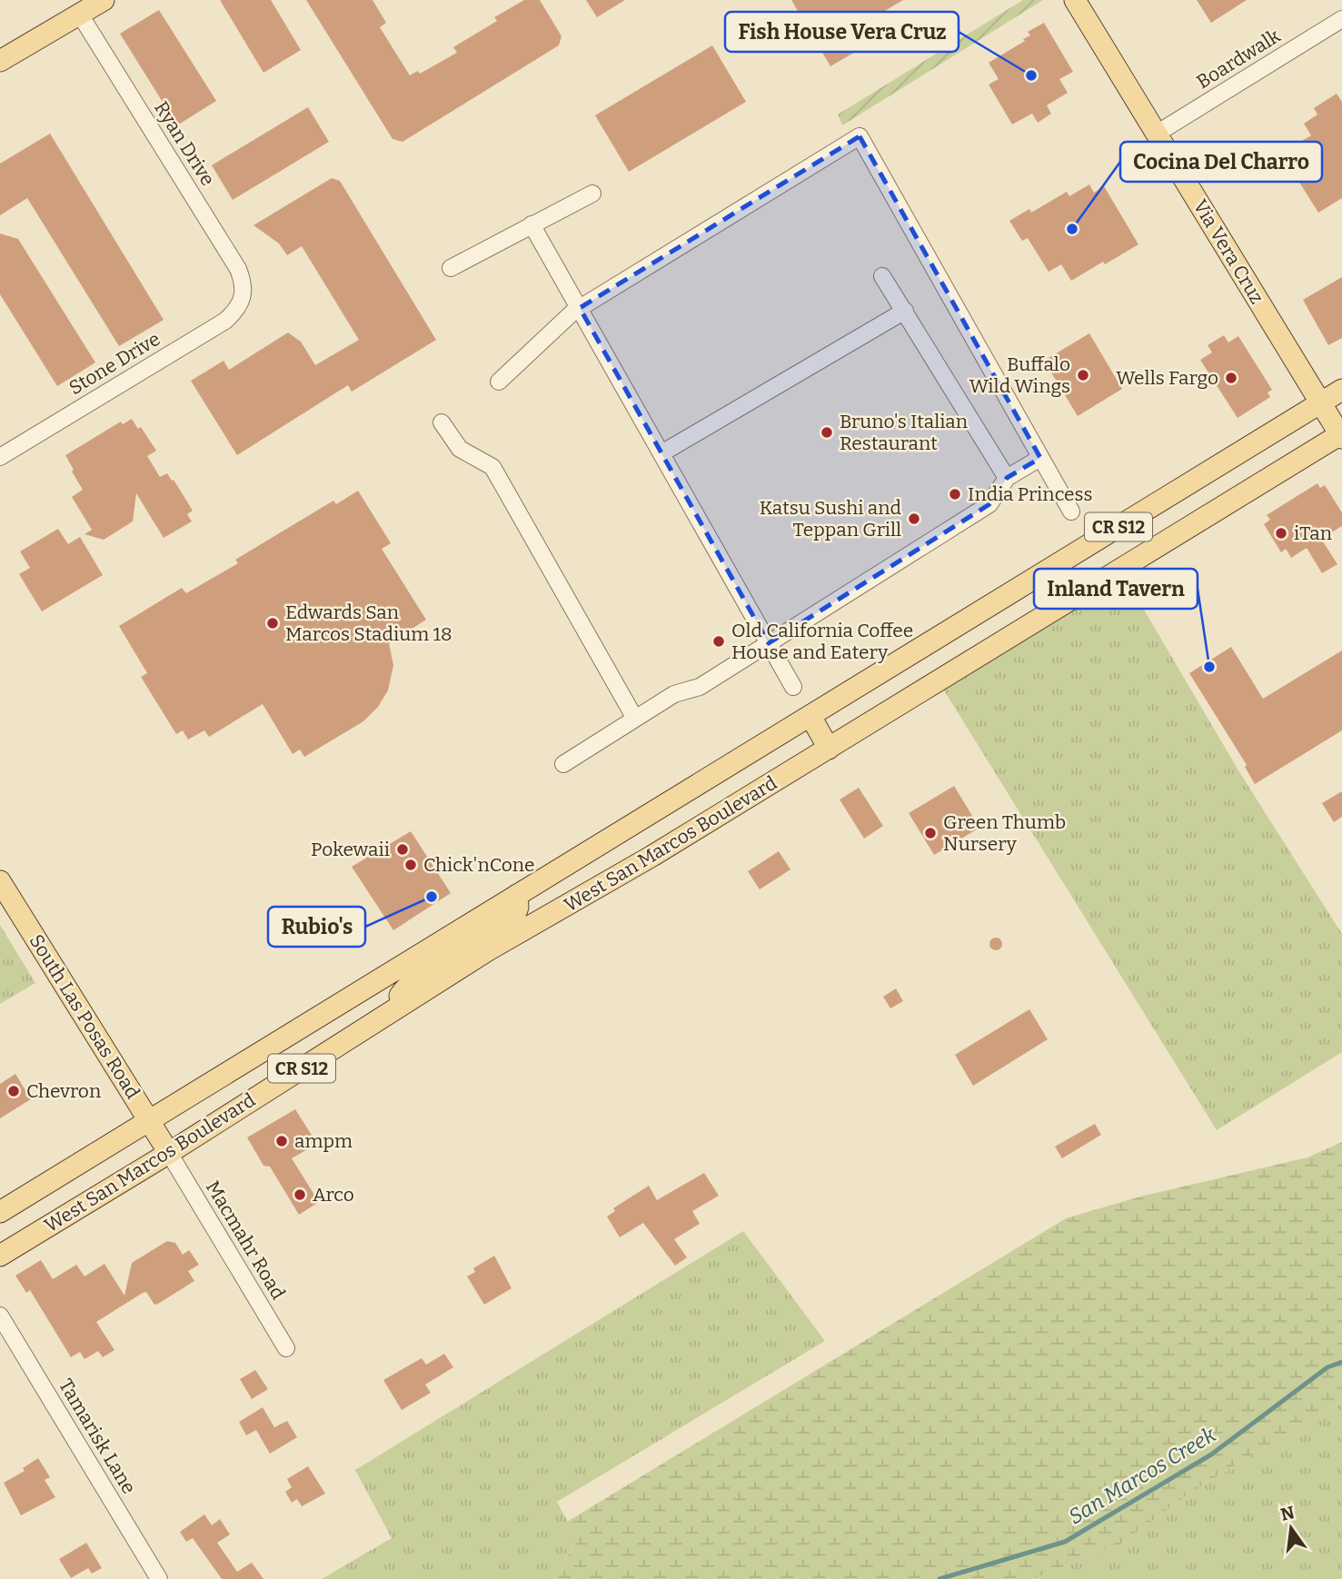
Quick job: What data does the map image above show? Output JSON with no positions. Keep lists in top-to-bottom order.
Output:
{
  "streets": {
    "main road": [
      "Via Vera Cruz",
      "CR S12",
      "West San Marcos Boulevard",
      "South Las Posas Road"
    ],
    "street": [
      "Boardwalk",
      "Ryan Drive",
      "Stone Drive",
      "Macmahr Road",
      "Tamarisk Lane"
    ]
  },
  "crossings": [
    ["Boardwalk", "Via Vera Cruz"],
    ["Ryan Drive", "Stone Drive"],
    ["Via Vera Cruz", "West San Marcos Boulevard"],
    ["West San Marcos Boulevard", "South Las Posas Road"],
    ["West San Marcos Boulevard", "Macmahr Road"],
    ["South Las Posas Road", "Macmahr Road"]
  ],
  "water": ["San Marcos Creek"],
  "places": [
    "Fish House Vera Cruz",
    "Cocina Del Charro",
    "Buffalo Wild Wings",
    "Wells Fargo",
    "Bruno's Italian Restaurant",
    "India Princess",
    "Katsu Sushi and Teppan Grill",
    "iTan",
    "Edwards San Marcos Stadium 18",
    "Old California Coffee House and Eatery",
    "Inland Tavern",
    "Green Thumb Nursery",
    "Pokewaii",
    "Chick'nCone",
    "Rubio's",
    "Chevron",
    "ampm",
    "Arco"
  ],
  "north": "top"
}
